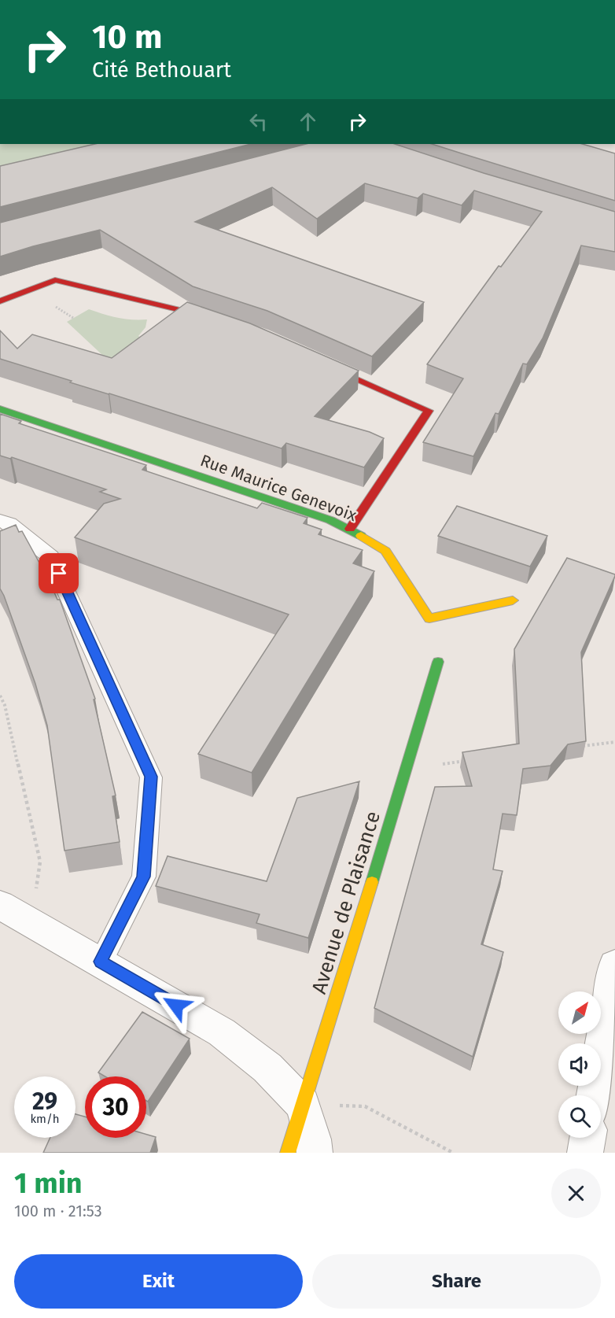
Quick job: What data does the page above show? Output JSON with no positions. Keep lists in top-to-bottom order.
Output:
{
  "streets": {
    "street": ["Rue Maurice Genevoix", "Avenue de Plaisance"]
  },
  "north": "top right",
  "page": {
    "turn": ["10 m", "Cité Bethouart"],
    "speed": "29 km/h",
    "limit": "30",
    "heading": ["1 min", "100 m · 21:53"],
    "buttons": ["Exit", "Share"]
  }
}
